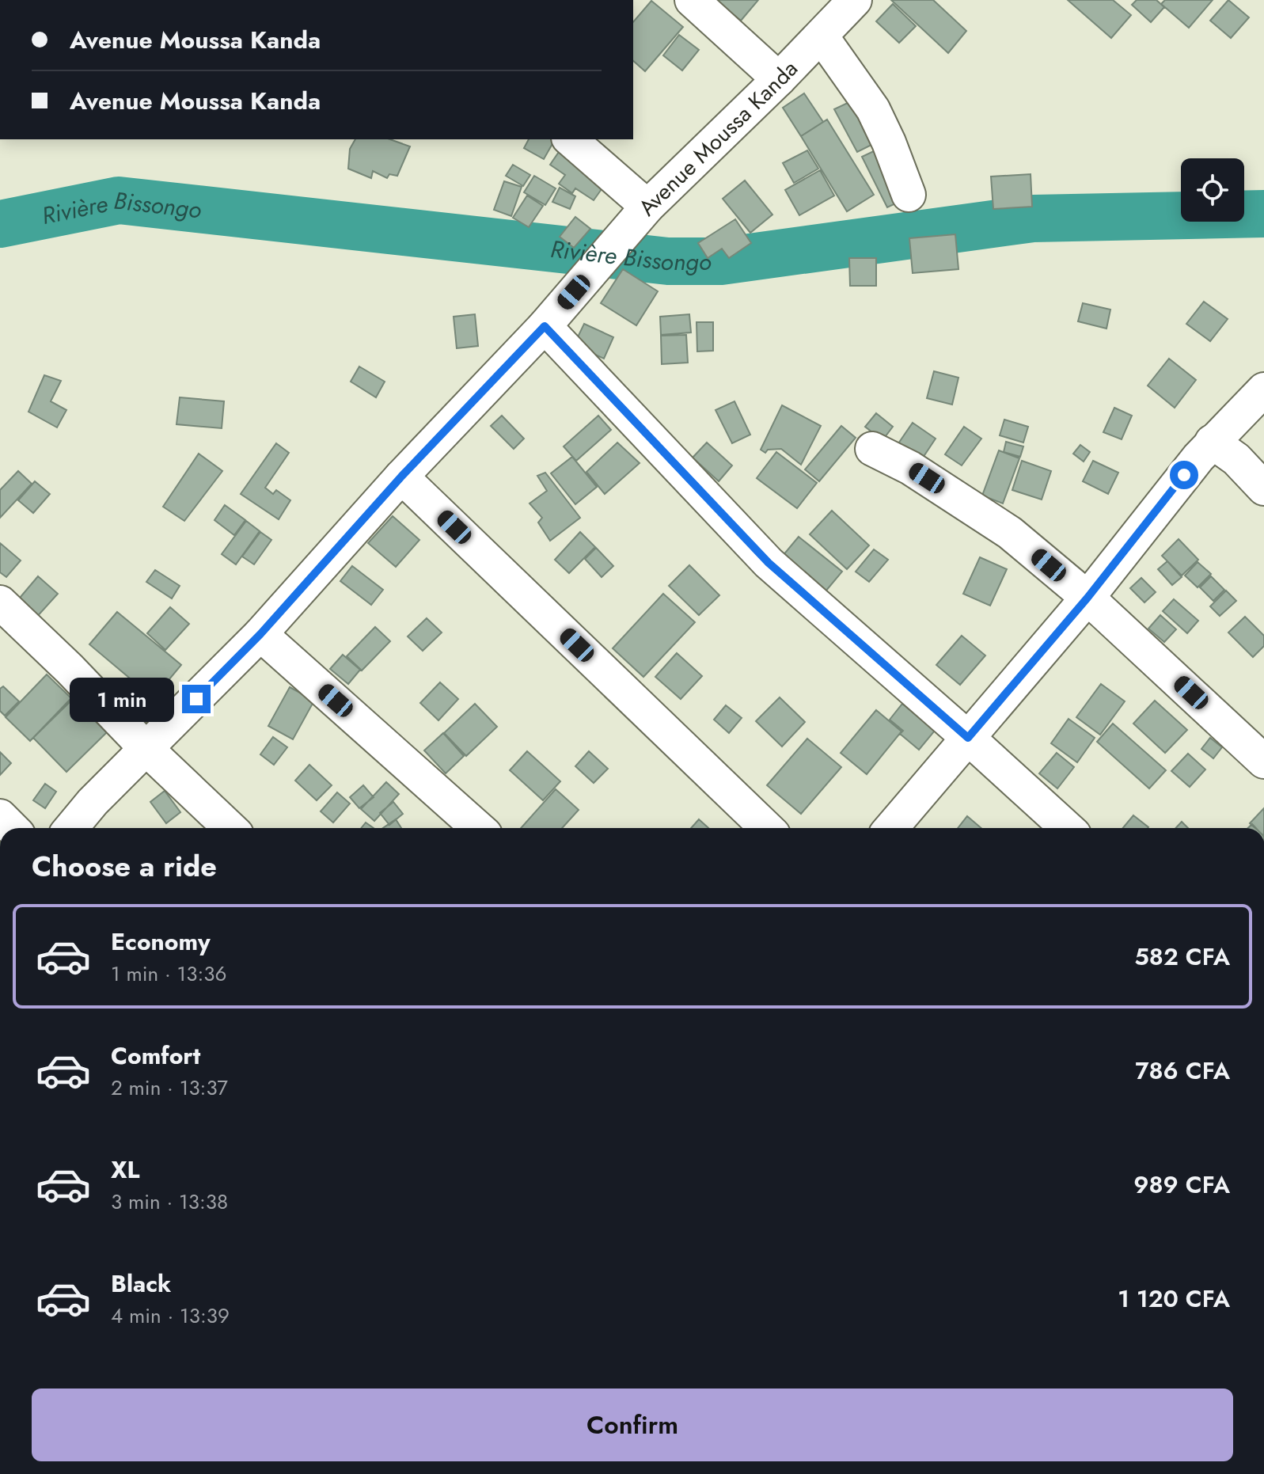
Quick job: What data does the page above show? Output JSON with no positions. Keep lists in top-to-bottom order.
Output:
{
  "streets": {
    "street": ["Avenue Moussa Kanda"]
  },
  "water": ["Rivière Bissongo"],
  "page": {
    "banner": ["Avenue Moussa Kanda", "Avenue Moussa Kanda"],
    "bubble": "1 min",
    "heading": "Choose a ride",
    "list": [
      {
        "name": "Economy",
        "note": "1 min · 13:36",
        "value": "582 CFA"
      },
      {
        "name": "Comfort",
        "note": "2 min · 13:37",
        "value": "786 CFA"
      },
      {
        "name": "XL",
        "note": "3 min · 13:38",
        "value": "989 CFA"
      },
      {
        "name": "Black",
        "note": "4 min · 13:39",
        "value": "1 120 CFA"
      }
    ],
    "buttons": "Confirm"
  }
}
